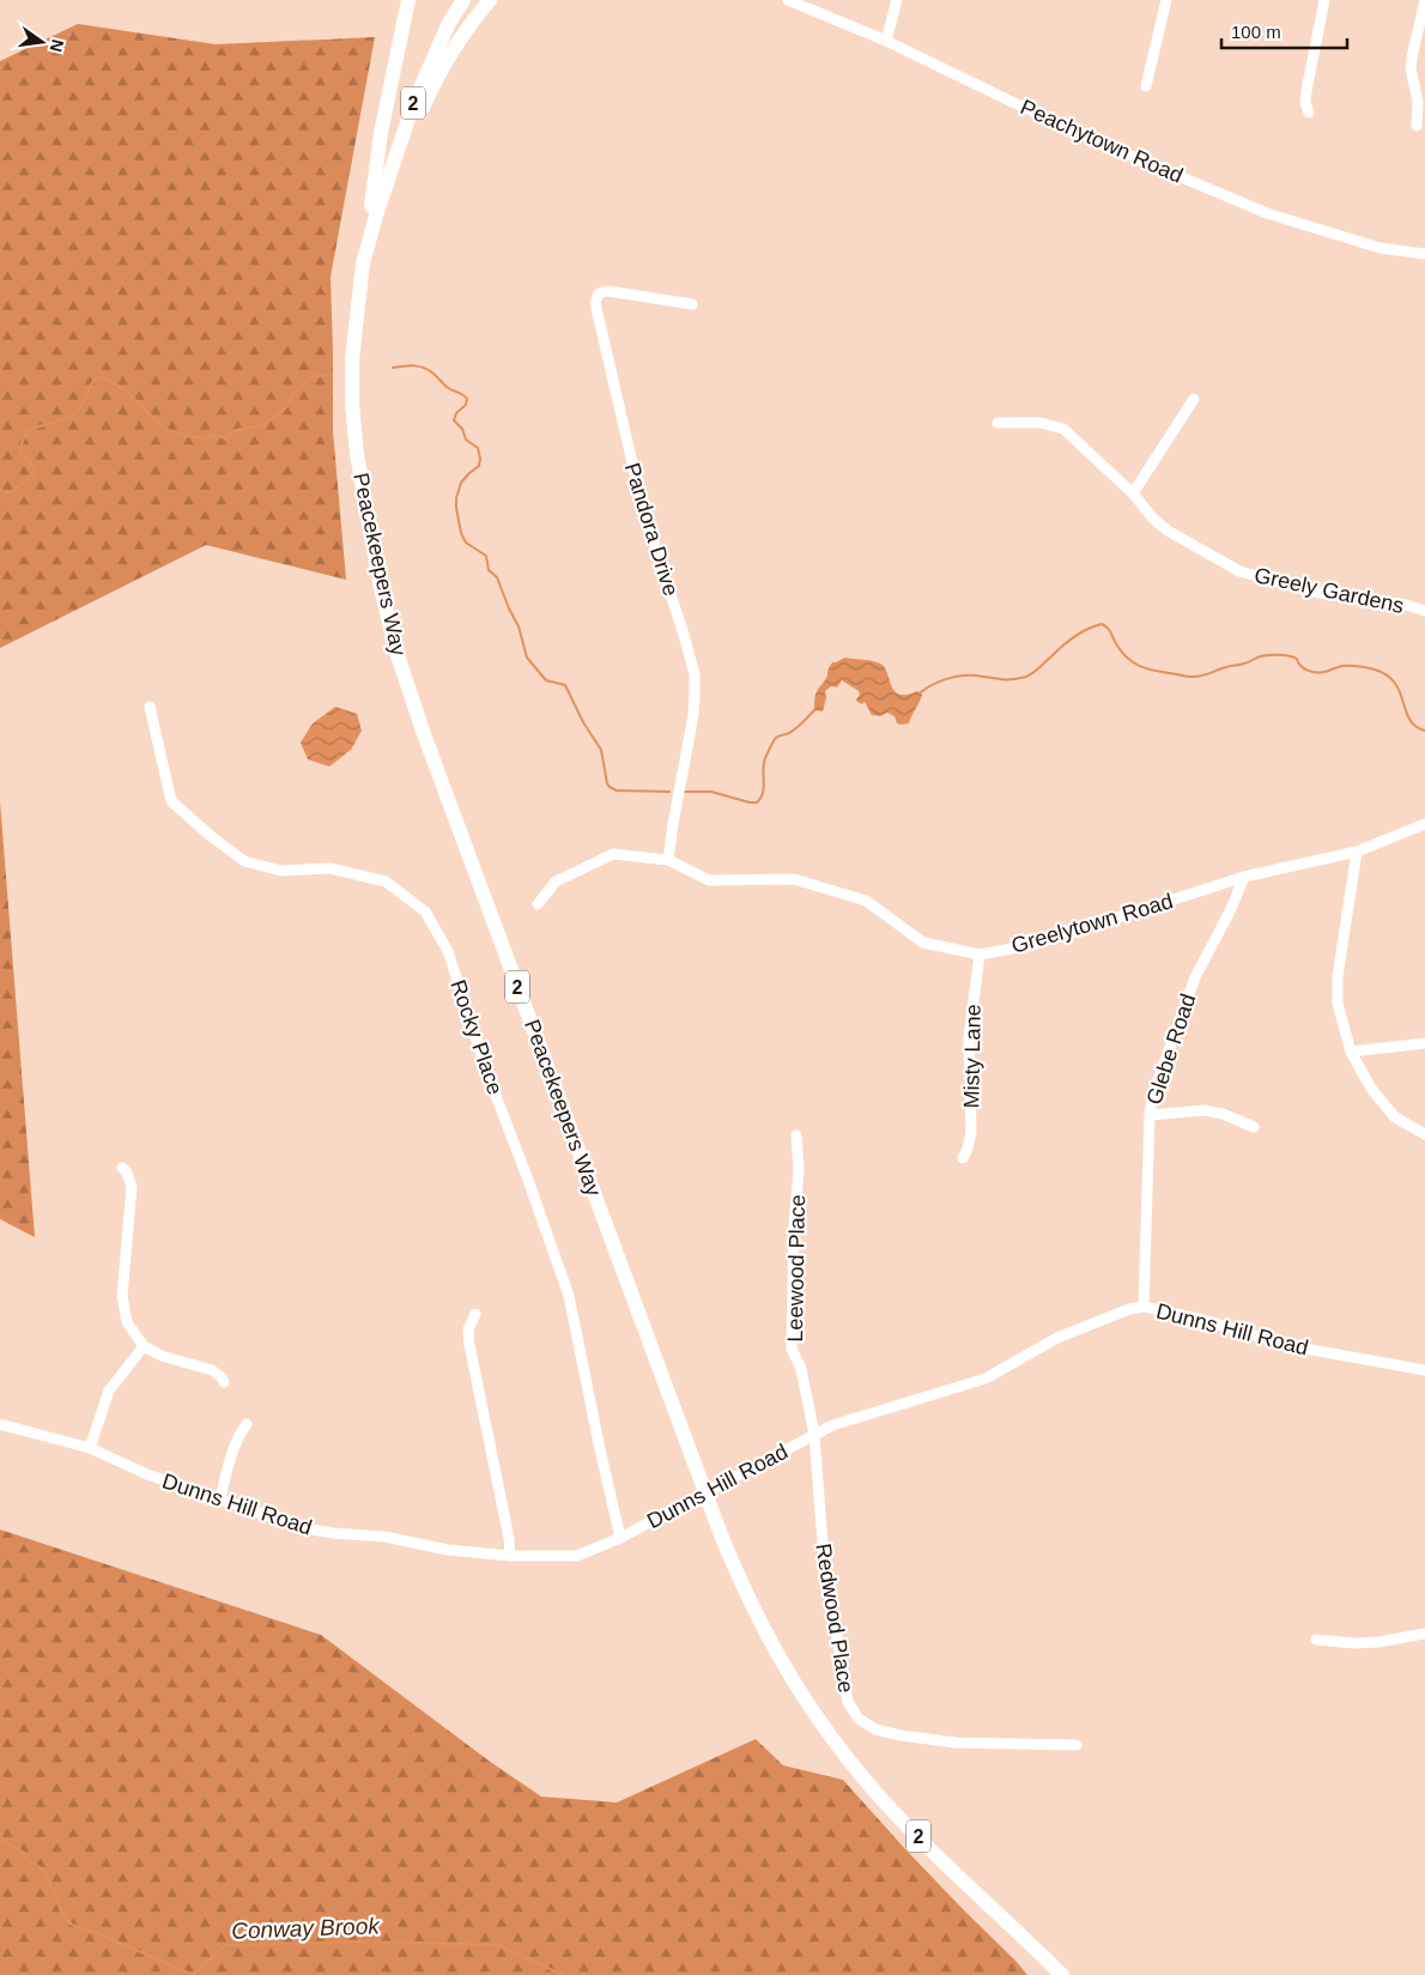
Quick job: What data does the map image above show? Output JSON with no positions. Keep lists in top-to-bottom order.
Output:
{
  "streets": {
    "highway": ["2", "Peacekeepers Way"],
    "street": [
      "Peachytown Road",
      "Pandora Drive",
      "Greely Gardens",
      "Greelytown Road",
      "Rocky Place",
      "Glebe Road",
      "Misty Lane",
      "Leewood Place",
      "Dunns Hill Road",
      "Redwood Place"
    ]
  },
  "crossings": [
    ["Pandora Drive", "Greelytown Road"],
    ["Greelytown Road", "Glebe Road"],
    ["Greelytown Road", "Misty Lane"],
    ["Rocky Place", "Dunns Hill Road"],
    ["Glebe Road", "Dunns Hill Road"],
    ["Leewood Place", "Dunns Hill Road"],
    ["Leewood Place", "Redwood Place"],
    ["Dunns Hill Road", "Redwood Place"]
  ],
  "water": ["Conway Brook"],
  "scale_bar": "100 m",
  "north": "right"
}
